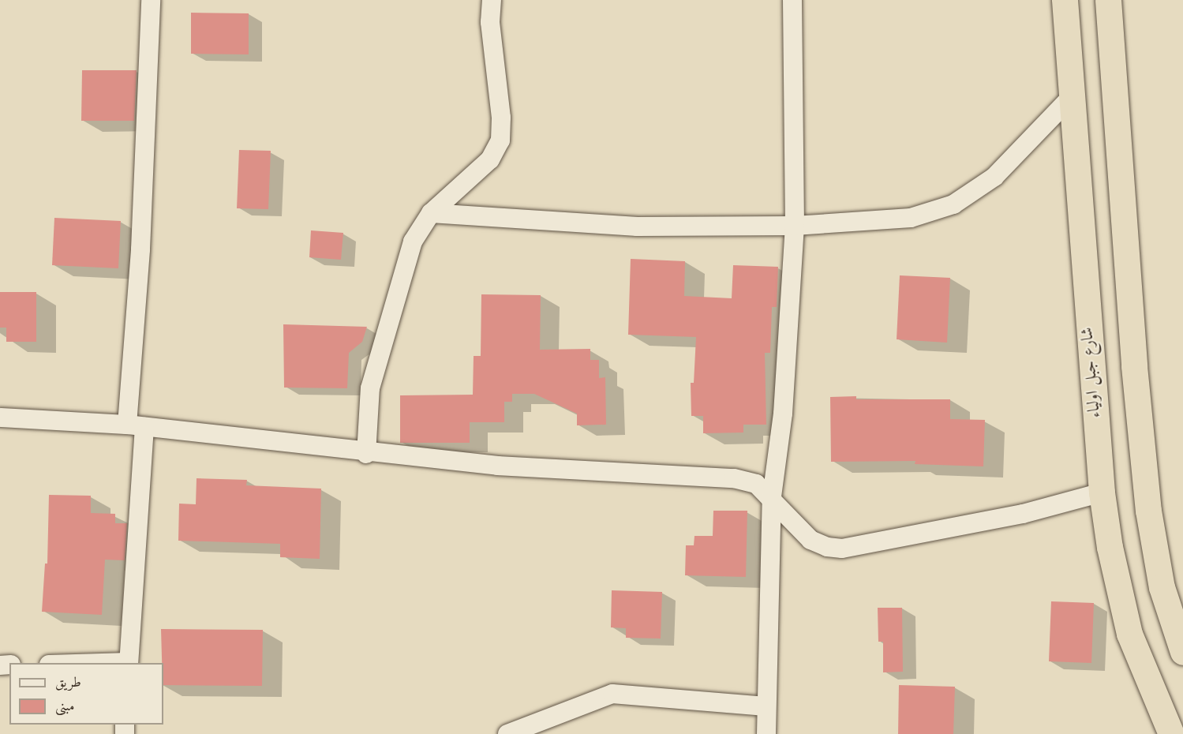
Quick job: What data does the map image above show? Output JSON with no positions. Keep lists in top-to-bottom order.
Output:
{
  "streets": {
    "highway": ["شارع جبل اولياء"]
  },
  "legend": ["طريق", "مبنى"]
}
